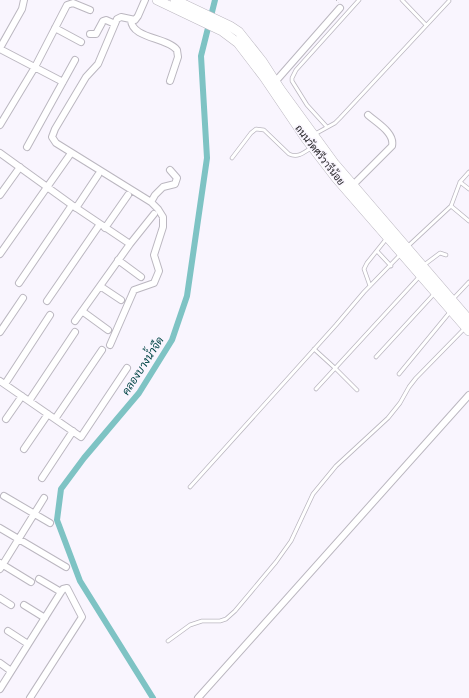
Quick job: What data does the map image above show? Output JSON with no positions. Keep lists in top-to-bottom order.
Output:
{
  "streets": {
    "main road": ["ถนนวัดศรีวารีน้อย"]
  },
  "water": ["คลองบางน้ำจืด"]
}
